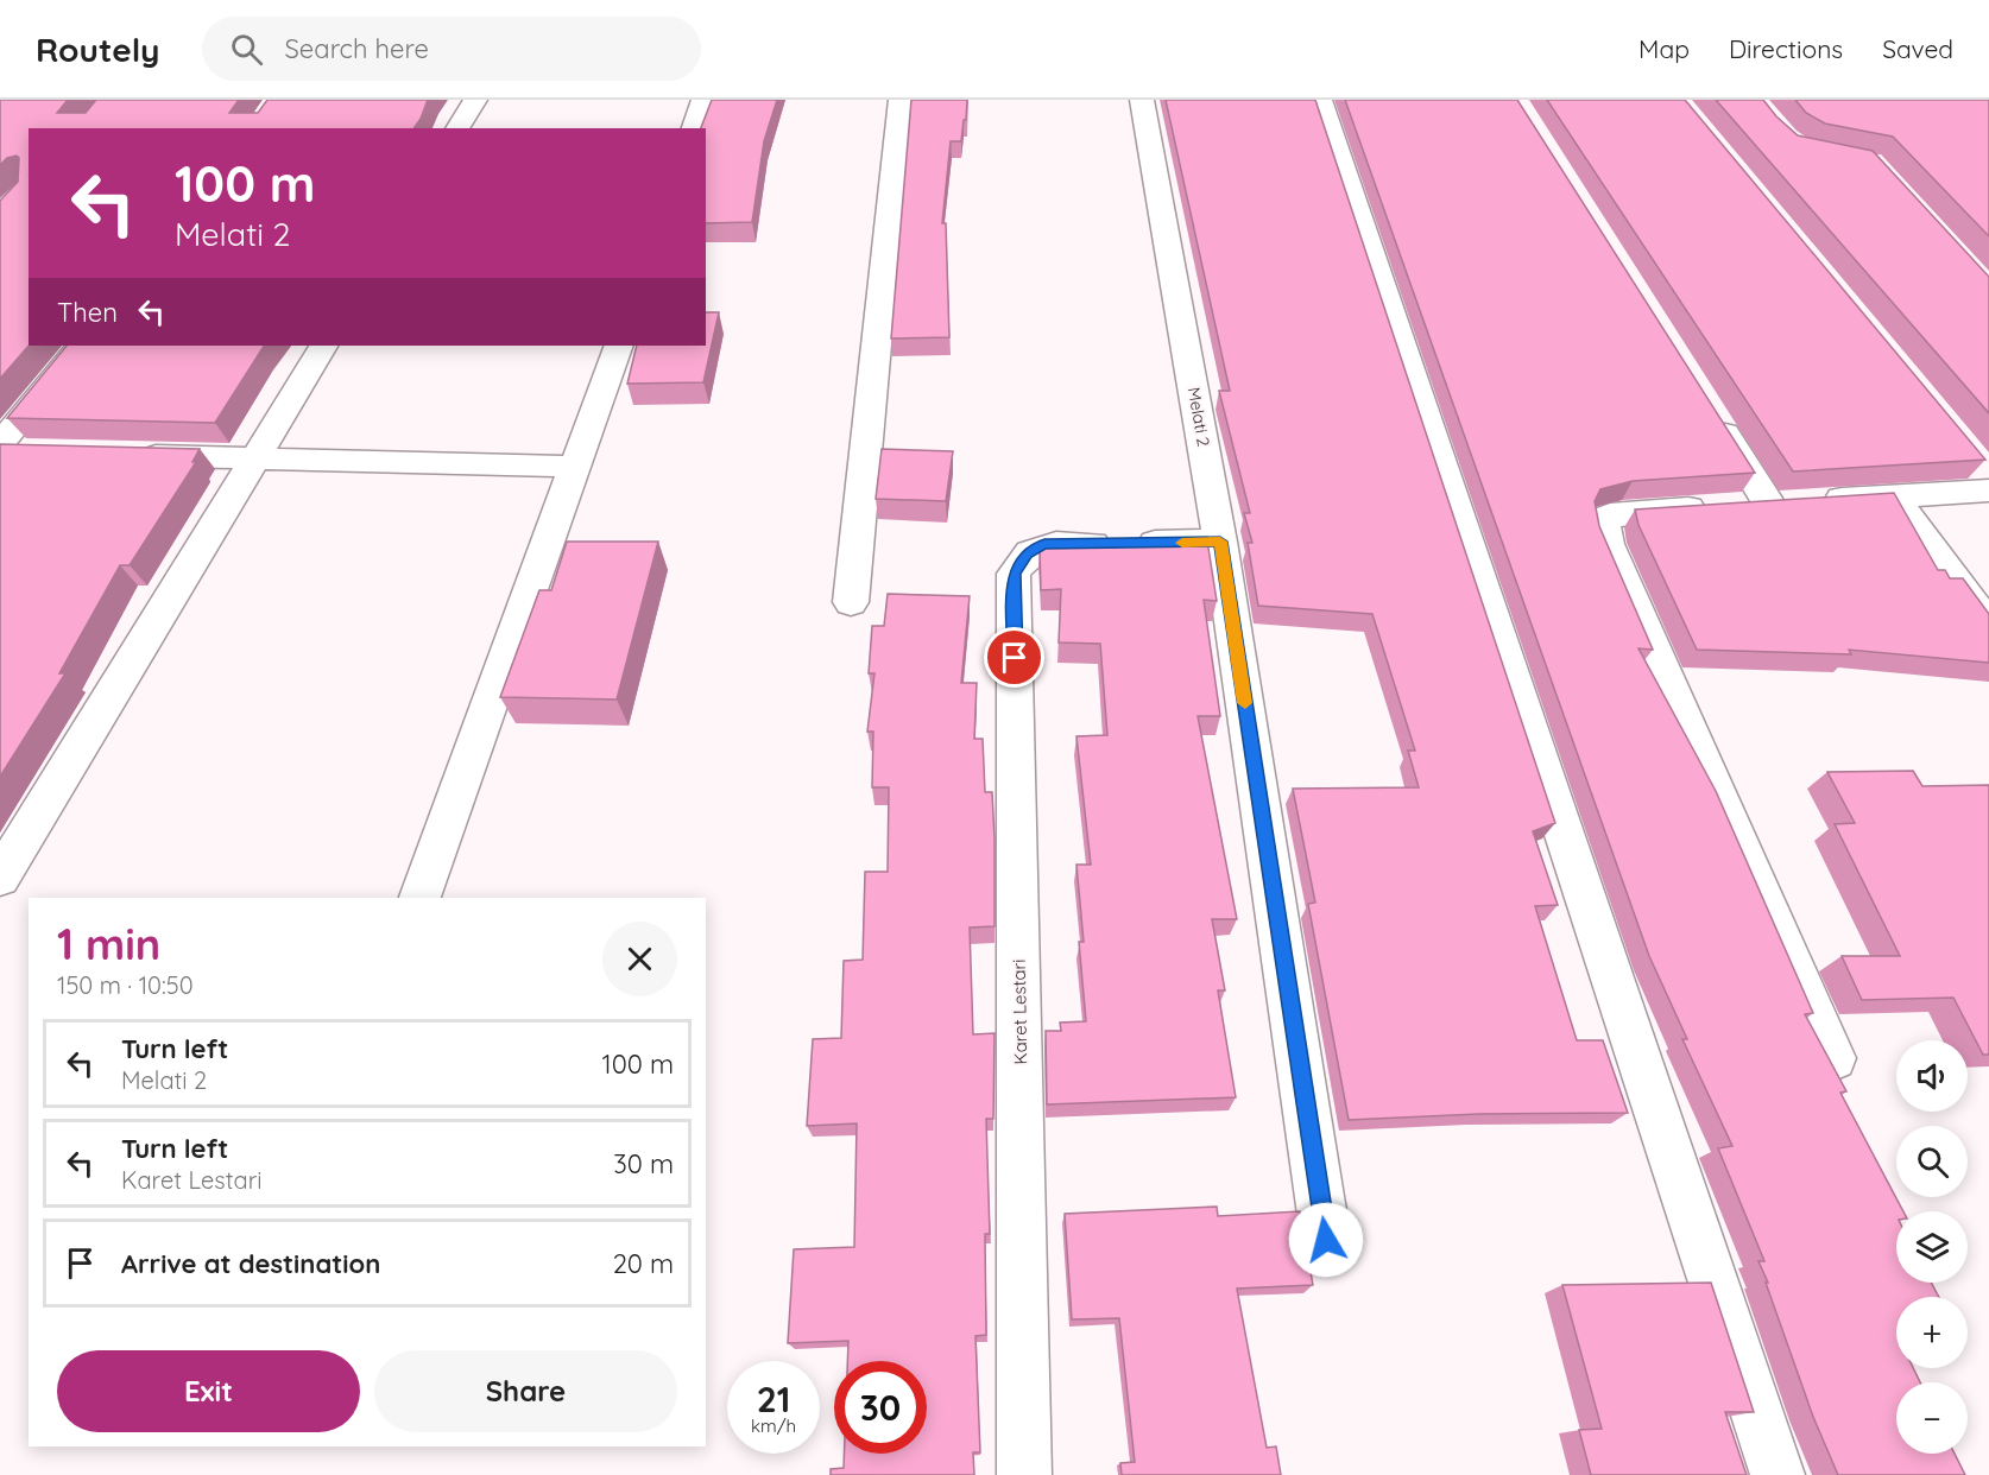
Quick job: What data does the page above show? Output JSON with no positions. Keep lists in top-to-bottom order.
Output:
{
  "streets": {
    "street": ["Melati 2", "Karet Lestari"]
  },
  "crossings": [
    ["Melati 2", "Karet Lestari"]
  ],
  "page": {
    "header": "Routely",
    "search": "Search here",
    "nav": ["Map", "Directions", "Saved"],
    "turn": ["100 m", "Melati 2"],
    "then": "Then",
    "heading": ["1 min", "150 m · 10:50"],
    "list": [
      {
        "name": "Turn left",
        "note": "Melati 2",
        "value": "100 m"
      },
      {
        "name": "Turn left",
        "note": "Karet Lestari",
        "value": "30 m"
      },
      {
        "name": "Arrive at destination",
        "value": "20 m"
      }
    ],
    "map_buttons": ["+", "−"],
    "buttons": ["Exit", "Share"],
    "speed": "21 km/h",
    "limit": "30"
  }
}
